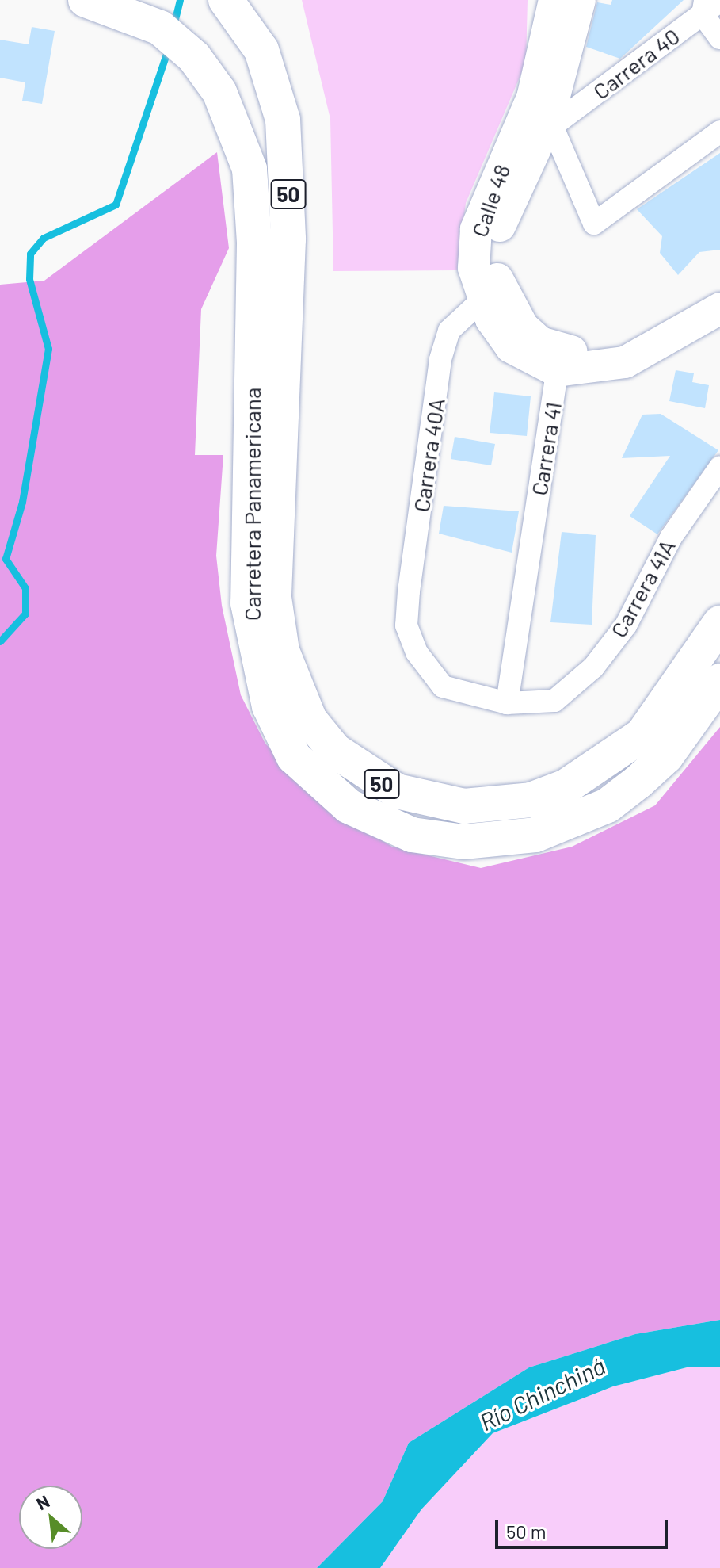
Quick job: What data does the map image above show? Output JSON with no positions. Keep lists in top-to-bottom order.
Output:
{
  "streets": {
    "highway": ["50", "Carretera Panamericana"],
    "main road": ["Calle 48", "Carrera 41"],
    "street": ["Carrera 40", "Carrera 40A", "Carrera 41A"]
  },
  "crossings": [
    ["Carrera 40", "Calle 48"],
    ["Calle 48", "Carrera 41"],
    ["Calle 48", "Carrera 40A"],
    ["Carrera 41", "Carrera 40A"],
    ["Carrera 41", "Carrera 41A"],
    ["Carrera 40A", "Carrera 41A"]
  ],
  "water": ["Río Chinchiná"],
  "scale_bar": "50 m",
  "north": "top left"
}
